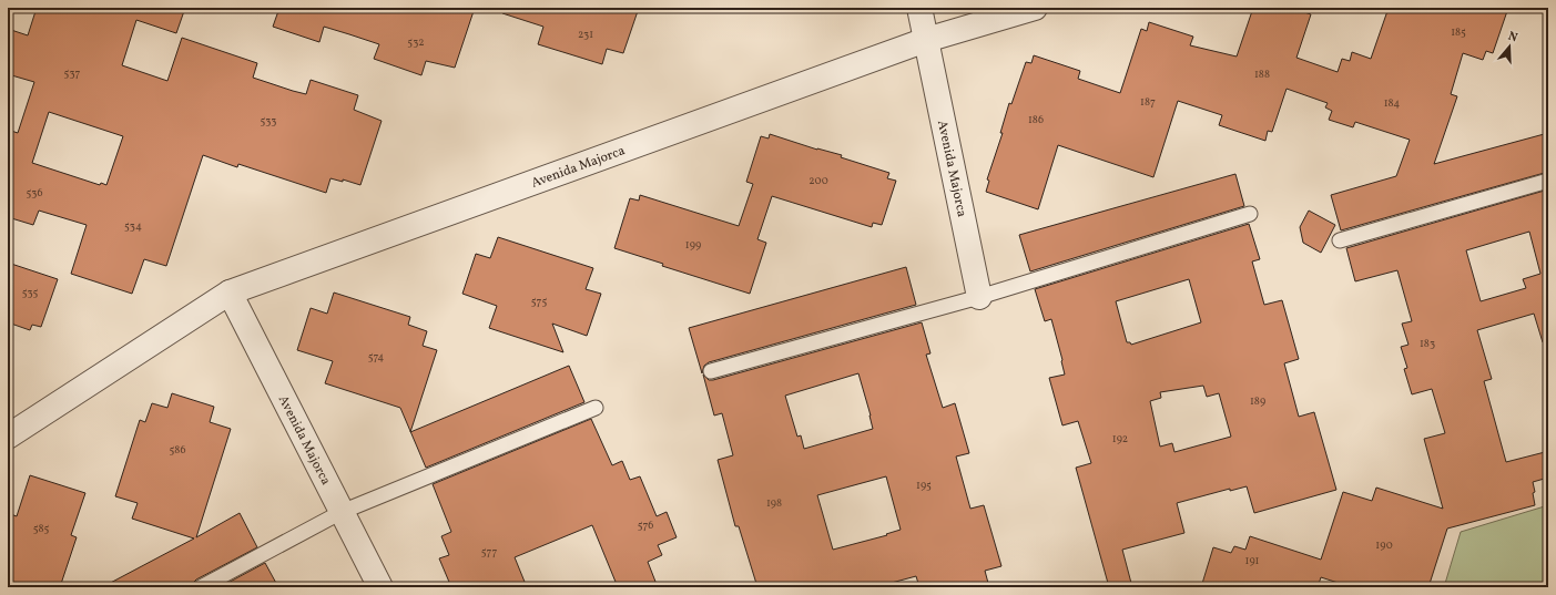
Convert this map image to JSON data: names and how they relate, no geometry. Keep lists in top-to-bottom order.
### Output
{
  "streets": {
    "street": ["Avenida Majorca"]
  },
  "house_numbers": [
    "185",
    "231",
    "532",
    "537",
    "188",
    "187",
    "184",
    "186",
    "533",
    "200",
    "536",
    "534",
    "199",
    "535",
    "575",
    "183",
    "574",
    "189",
    "192",
    "586",
    "195",
    "198",
    "576",
    "585",
    "190",
    "577",
    "191"
  ],
  "north": "top"
}
